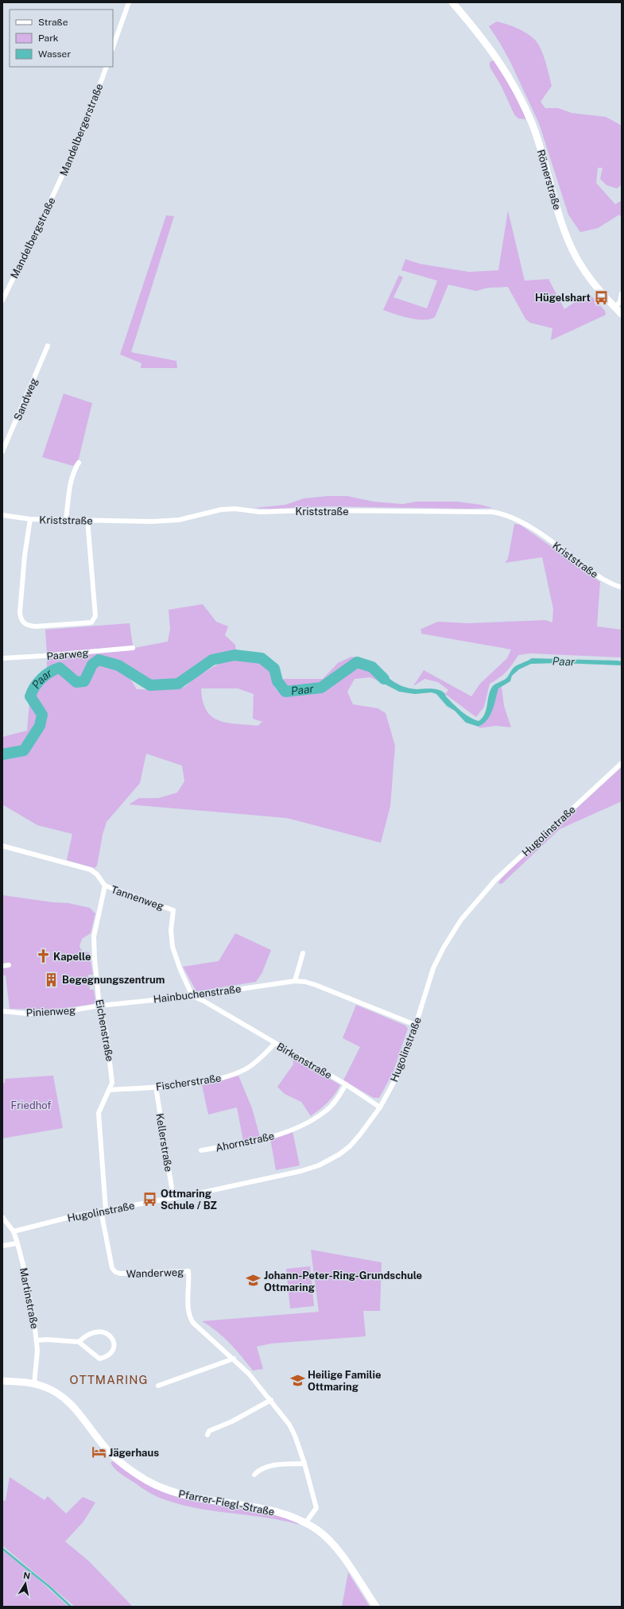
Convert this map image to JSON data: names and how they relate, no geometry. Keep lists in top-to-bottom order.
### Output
{
  "streets": {
    "main road": ["Römerstraße", "Pfarrer-Fiegl-Straße"],
    "street": [
      "Mandelbergerstraße",
      "Mandelbergstraße",
      "Sandweg",
      "Kriststraße",
      "Paarweg",
      "Hugolinstraße",
      "Tannenweg",
      "Hainbuchenstraße",
      "Pinienweg",
      "Eichenstraße",
      "Birkenstraße",
      "Fischerstraße",
      "Ahornstraße",
      "Kellerstraße",
      "Wanderweg",
      "Martinstraße"
    ]
  },
  "crossings": [
    ["Mandelbergerstraße", "Mandelbergstraße"],
    ["Hugolinstraße", "Hainbuchenstraße"],
    ["Hugolinstraße", "Eichenstraße"],
    ["Hugolinstraße", "Birkenstraße"],
    ["Hugolinstraße", "Kellerstraße"],
    ["Hugolinstraße", "Wanderweg"],
    ["Hugolinstraße", "Martinstraße"],
    ["Tannenweg", "Hainbuchenstraße"],
    ["Tannenweg", "Eichenstraße"],
    ["Tannenweg", "Birkenstraße"],
    ["Hainbuchenstraße", "Pinienweg"],
    ["Hainbuchenstraße", "Eichenstraße"],
    ["Hainbuchenstraße", "Birkenstraße"],
    ["Pinienweg", "Eichenstraße"],
    ["Eichenstraße", "Fischerstraße"],
    ["Eichenstraße", "Wanderweg"],
    ["Birkenstraße", "Fischerstraße"],
    ["Birkenstraße", "Ahornstraße"],
    ["Fischerstraße", "Kellerstraße"],
    ["Wanderweg", "Pfarrer-Fiegl-Straße"],
    ["Martinstraße", "Pfarrer-Fiegl-Straße"]
  ],
  "districts": ["OTTMARING"],
  "water": ["Paar"],
  "parks": ["Friedhof"],
  "places": {
    "bus stop": ["Hügelshart", "Ottmaring Schule / BZ"],
    "church": ["Kapelle"],
    "building": ["Begegnungszentrum"],
    "school or university": ["Johann-Peter-Ring-Grundschule Ottmaring", "Heilige Familie Ottmaring"],
    "hotel": ["Jägerhaus"]
  },
  "legend": ["Straße", "Park", "Wasser"],
  "north": "top"
}
